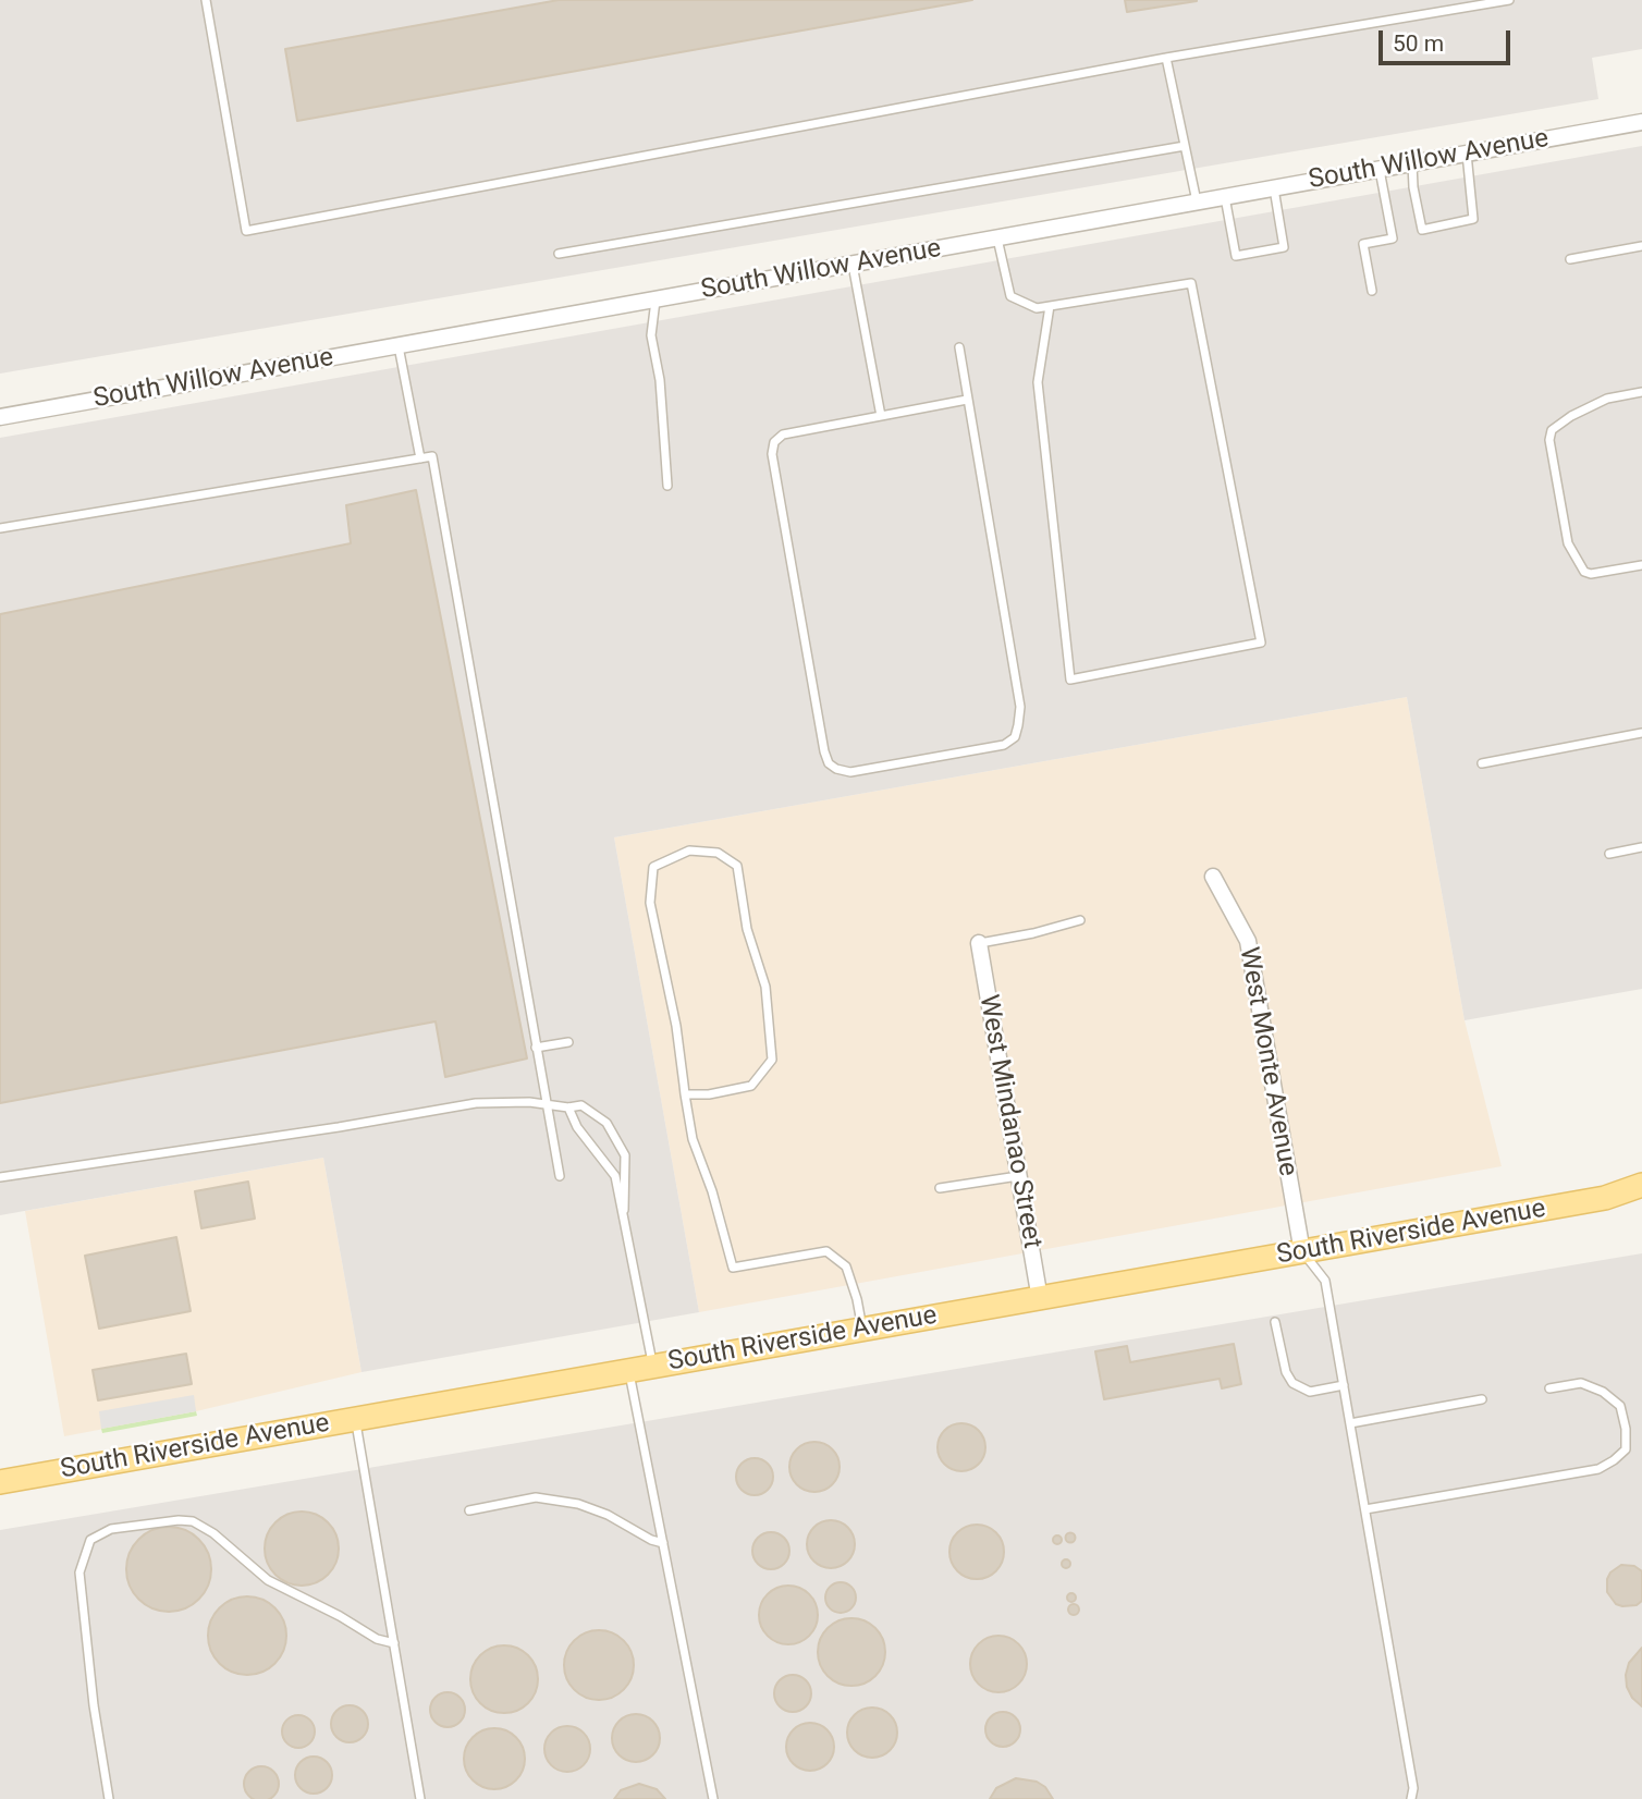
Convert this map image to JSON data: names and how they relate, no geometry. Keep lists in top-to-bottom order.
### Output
{
  "streets": {
    "main road": ["South Riverside Avenue"],
    "street": ["South Willow Avenue", "West Monte Avenue", "West Mindanao Street"]
  },
  "crossings": [
    ["West Monte Avenue", "South Riverside Avenue"],
    ["West Mindanao Street", "South Riverside Avenue"]
  ],
  "scale_bar": "50 m"
}
